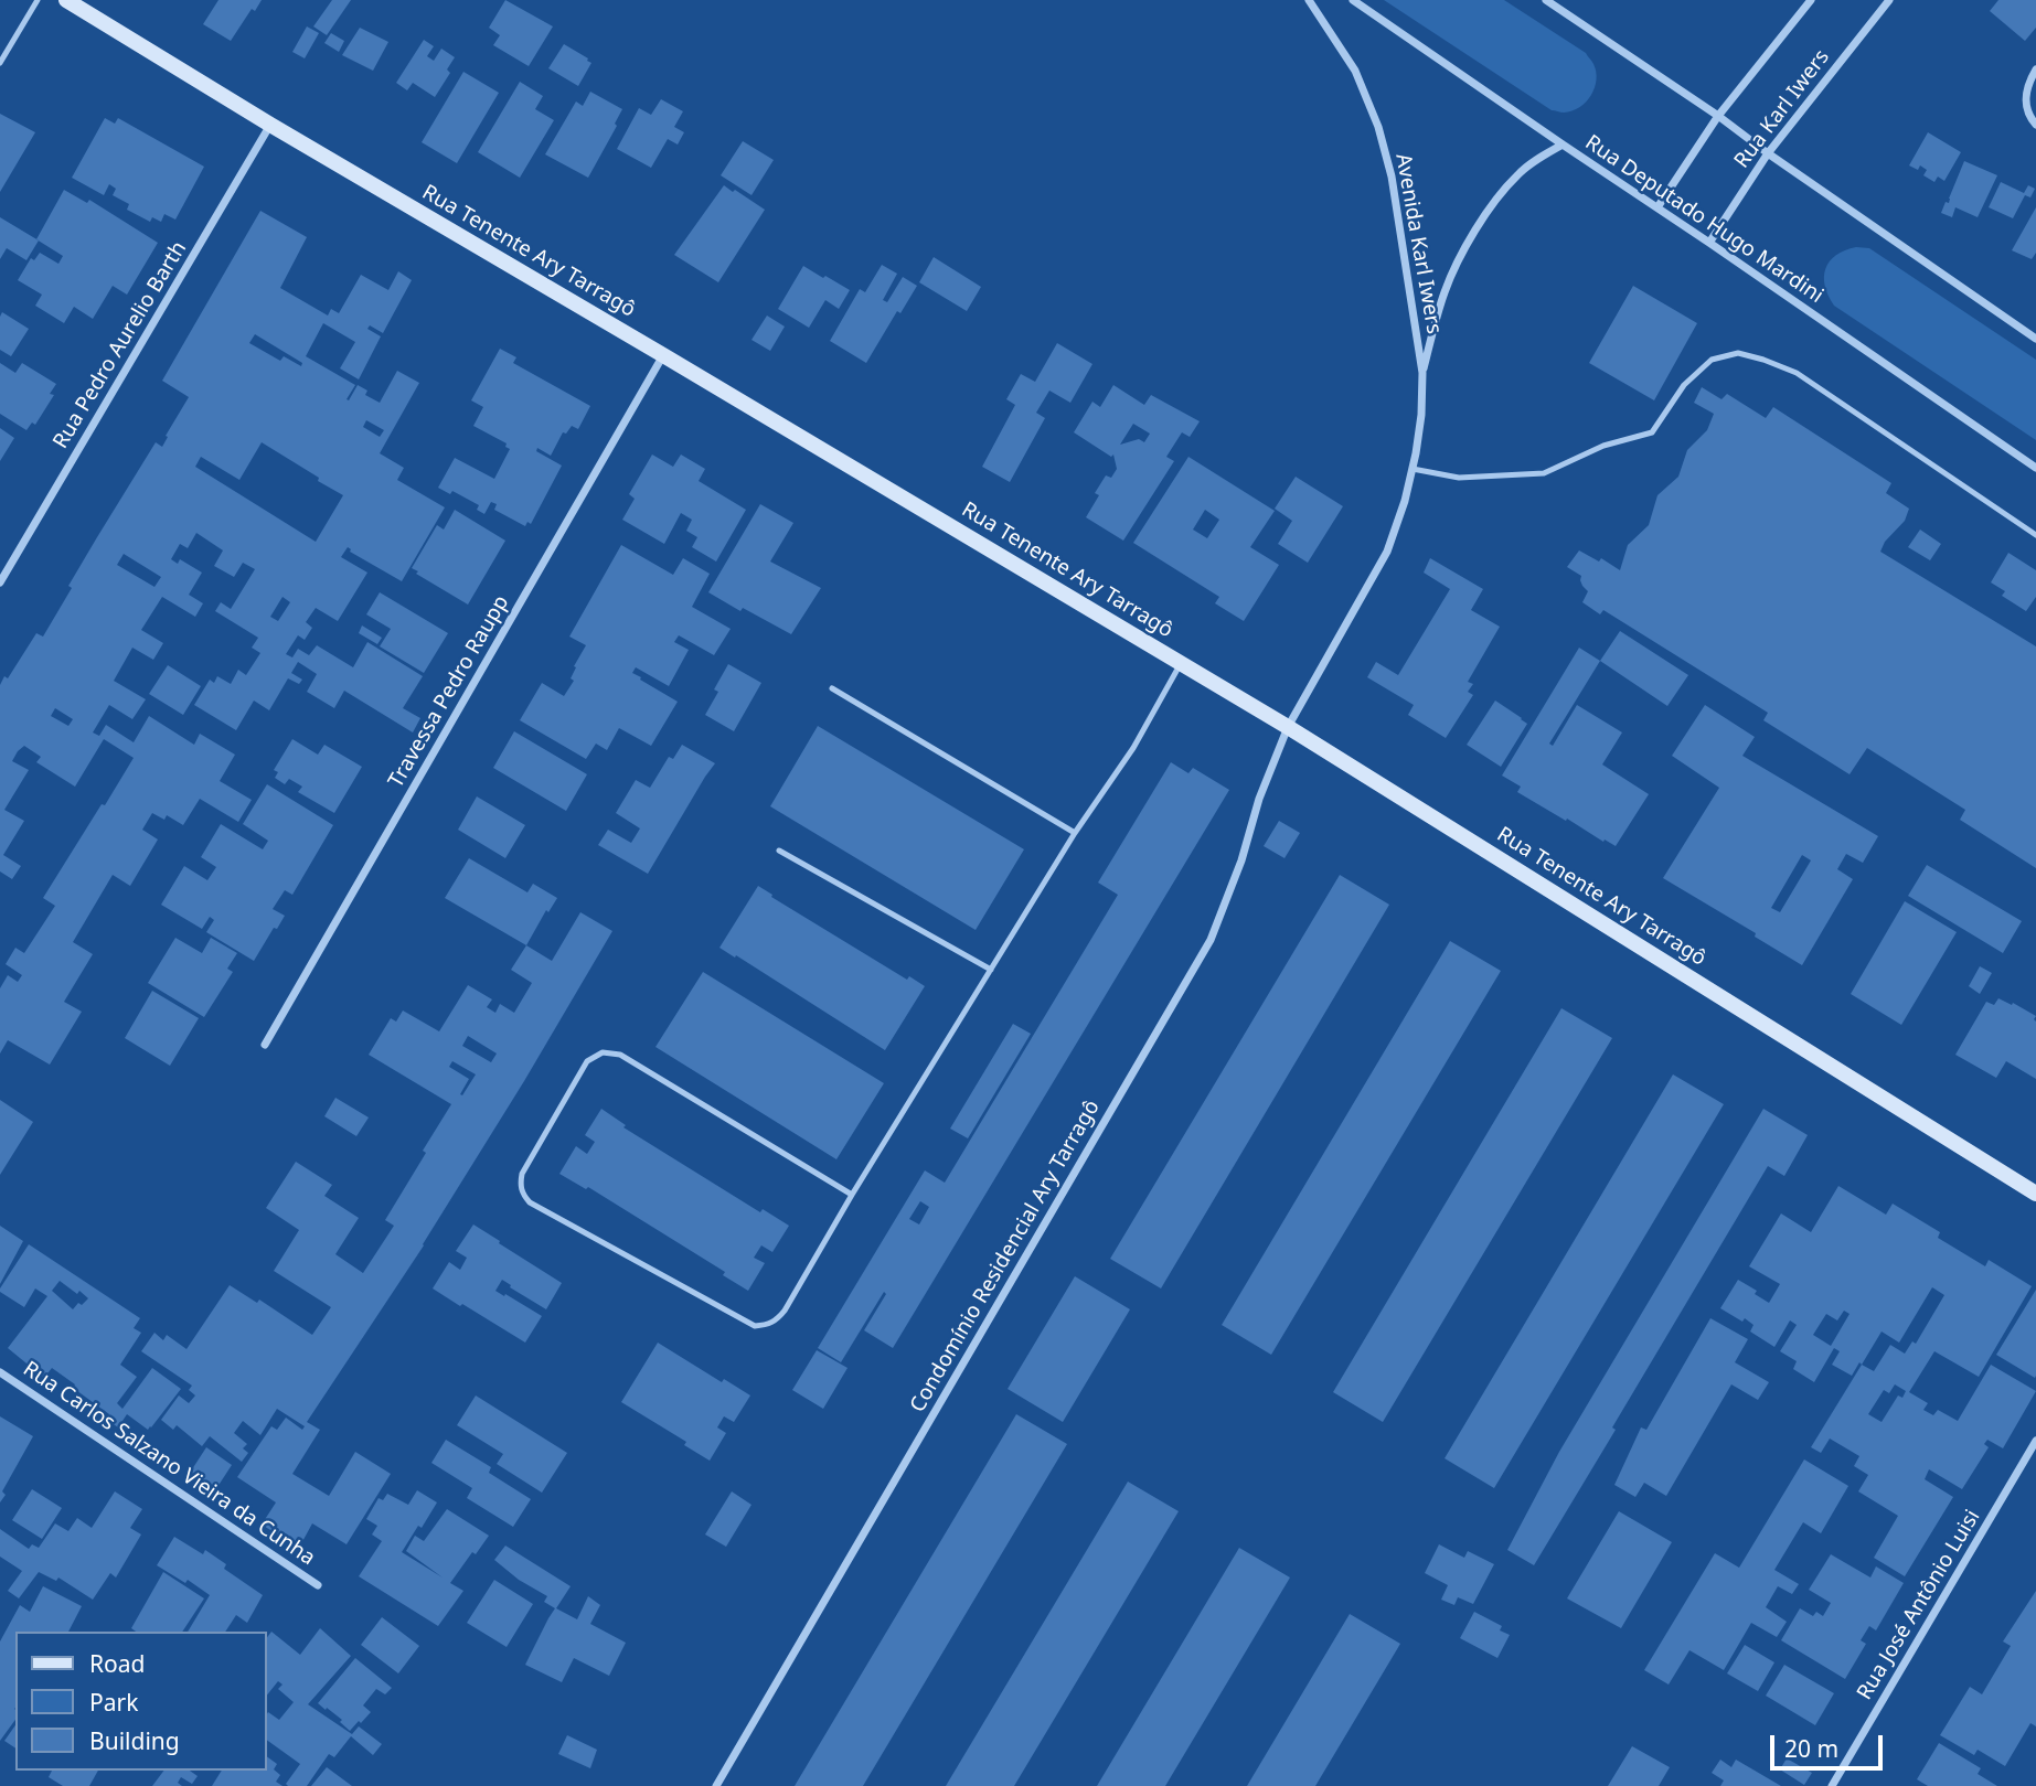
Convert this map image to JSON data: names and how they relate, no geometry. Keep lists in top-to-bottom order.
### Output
{
  "streets": {
    "main road": ["Rua Tenente Ary Tarragô"],
    "street": [
      "Rua Karl Iwers",
      "Rua Deputado Hugo Mardini",
      "Avenida Karl Iwers",
      "Rua Pedro Aurelio Barth",
      "Travessa Pedro Raupp",
      "Condomínio Residencial Ary Tarragô",
      "Rua Carlos Salzano Vieira da Cunha",
      "Rua José Antônio Luisi"
    ]
  },
  "crossings": [
    ["Rua Karl Iwers", "Rua Deputado Hugo Mardini"],
    ["Rua Deputado Hugo Mardini", "Avenida Karl Iwers"],
    ["Avenida Karl Iwers", "Rua Tenente Ary Tarragô"],
    ["Avenida Karl Iwers", "Condomínio Residencial Ary Tarragô"],
    ["Rua Tenente Ary Tarragô", "Rua Pedro Aurelio Barth"],
    ["Rua Tenente Ary Tarragô", "Travessa Pedro Raupp"],
    ["Rua Tenente Ary Tarragô", "Condomínio Residencial Ary Tarragô"]
  ],
  "legend": ["Road", "Park", "Building"],
  "scale_bar": "20 m"
}
